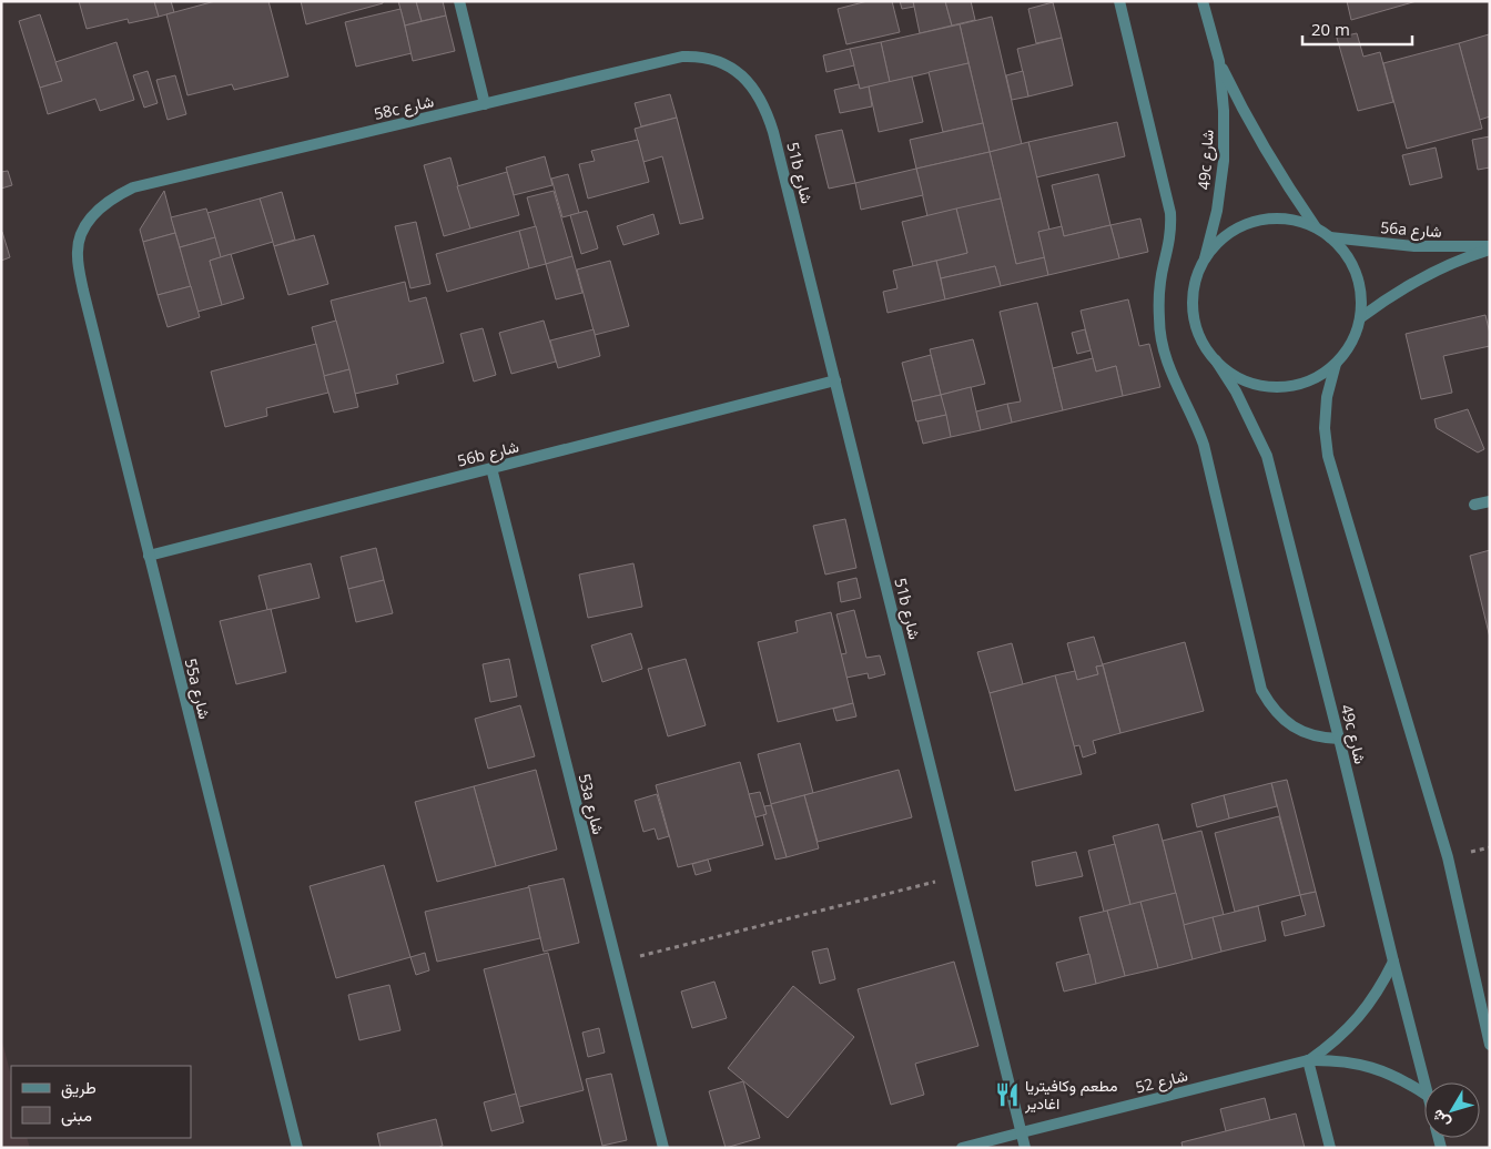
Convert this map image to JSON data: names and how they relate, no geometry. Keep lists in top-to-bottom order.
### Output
{
  "streets": {
    "street": [
      "58c شارع",
      "49c شارع",
      "51b شارع",
      "56a شارع",
      "56b شارع",
      "55a شارع",
      "53a شارع",
      "شارع 52"
    ]
  },
  "crossings": [
    ["58c شارع", "51b شارع"],
    ["58c شارع", "55a شارع"],
    ["49c شارع", "56a شارع"],
    ["49c شارع", "شارع 52"],
    ["51b شارع", "56b شارع"],
    ["51b شارع", "شارع 52"],
    ["56b شارع", "55a شارع"],
    ["56b شارع", "53a شارع"]
  ],
  "places": {
    "restaurant": ["مطعم وكافيتريا اغادير"]
  },
  "legend": ["طريق", "مبنى"],
  "scale_bar": "20 m",
  "north": "bottom left"
}
